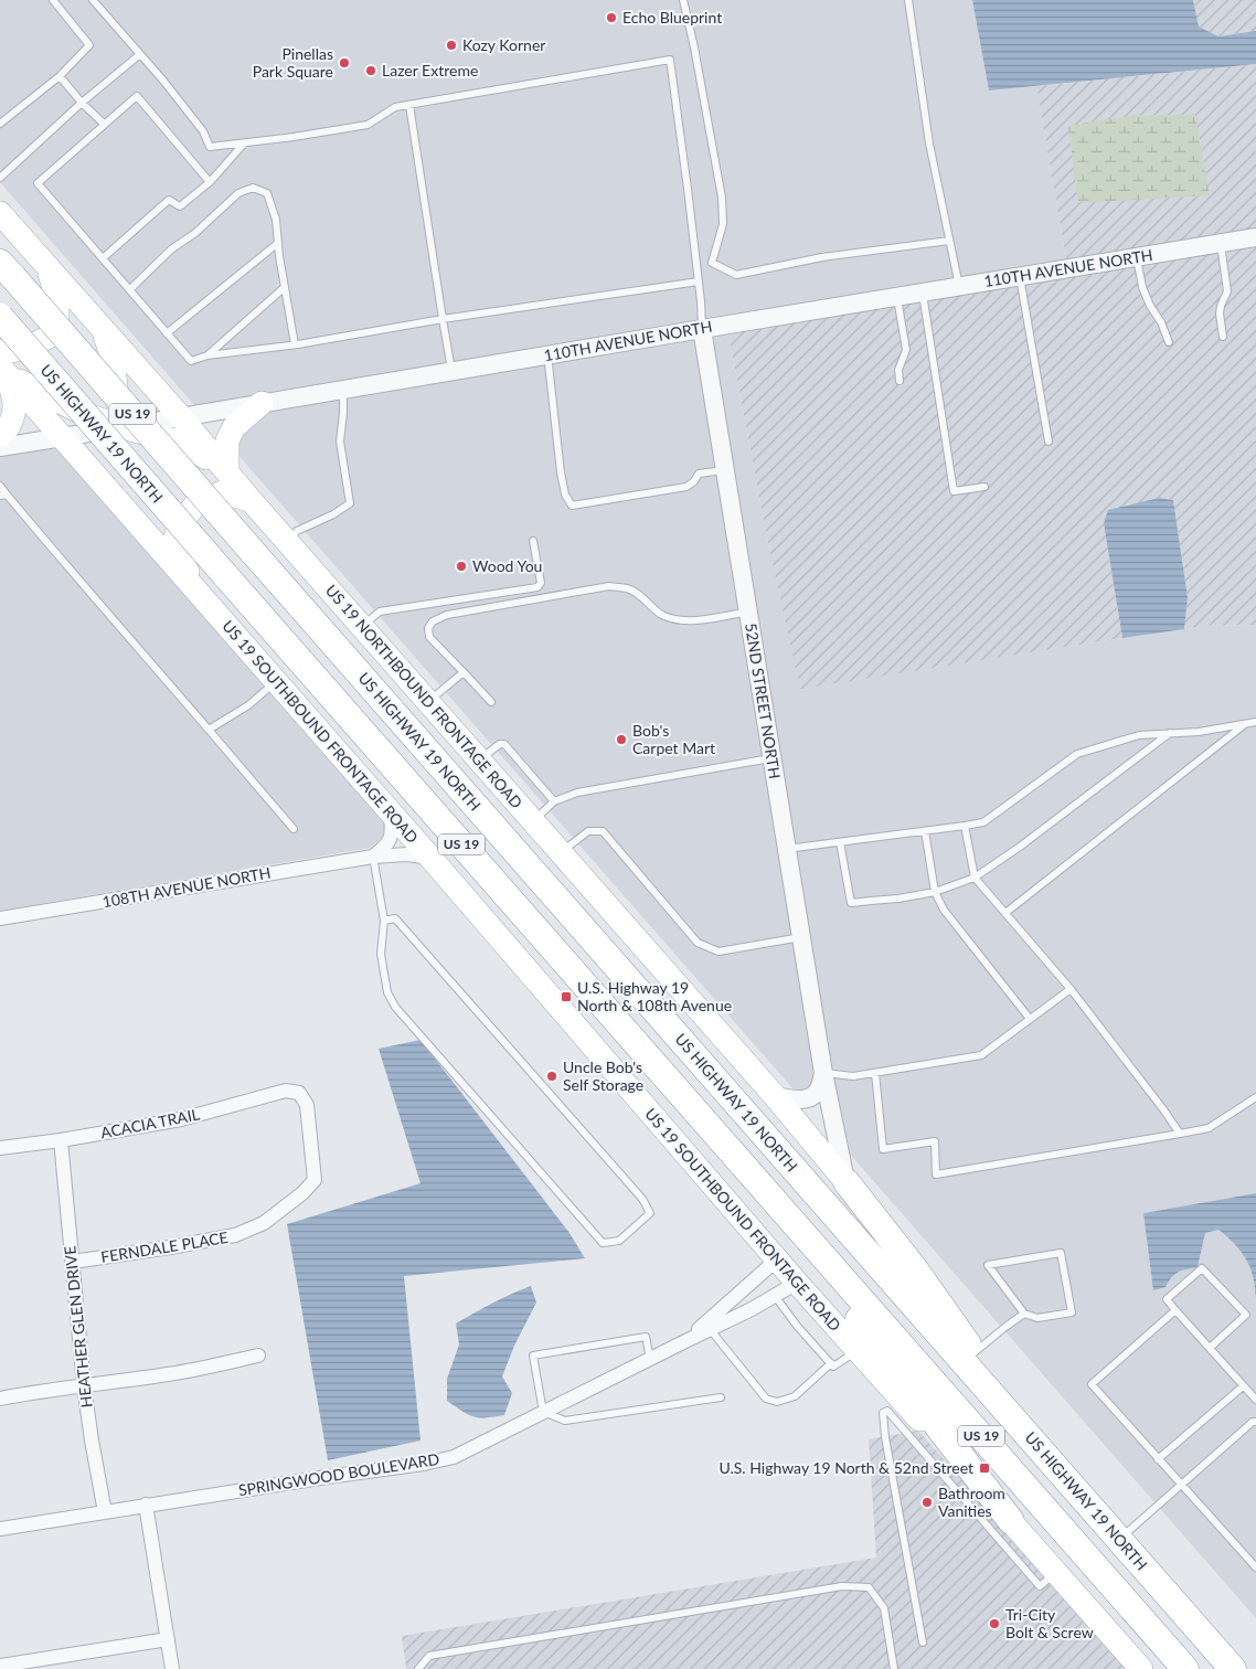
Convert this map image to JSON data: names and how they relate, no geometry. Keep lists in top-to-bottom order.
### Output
{
  "streets": {
    "highway": ["US 19", "US HIGHWAY 19 NORTH"],
    "main road": ["US 19 NORTHBOUND FRONTAGE ROAD", "US 19 SOUTHBOUND FRONTAGE ROAD"],
    "street": [
      "110TH AVENUE NORTH",
      "52ND STREET NORTH",
      "108TH AVENUE NORTH",
      "ACACIA TRAIL",
      "FERNDALE PLACE",
      "HEATHER GLEN DRIVE",
      "SPRINGWOOD BOULEVARD"
    ]
  },
  "crossings": [
    ["110TH AVENUE NORTH", "US 19 NORTHBOUND FRONTAGE ROAD"],
    ["110TH AVENUE NORTH", "52ND STREET NORTH"],
    ["110TH AVENUE NORTH", "US 19 SOUTHBOUND FRONTAGE ROAD"],
    ["US 19 NORTHBOUND FRONTAGE ROAD", "52ND STREET NORTH"],
    ["US 19 SOUTHBOUND FRONTAGE ROAD", "108TH AVENUE NORTH"],
    ["US 19 SOUTHBOUND FRONTAGE ROAD", "SPRINGWOOD BOULEVARD"],
    ["ACACIA TRAIL", "FERNDALE PLACE"],
    ["ACACIA TRAIL", "HEATHER GLEN DRIVE"],
    ["FERNDALE PLACE", "HEATHER GLEN DRIVE"],
    ["HEATHER GLEN DRIVE", "SPRINGWOOD BOULEVARD"]
  ],
  "places": {
    "other": [
      "Echo Blueprint",
      "Kozy Korner",
      "Pinellas Park Square",
      "Lazer Extreme",
      "Wood You",
      "Bob's Carpet Mart",
      "Uncle Bob's Self Storage",
      "Bathroom Vanities",
      "Tri-City Bolt & Screw"
    ],
    "transit": ["U.S. Highway 19 North & 108th Avenue", "U.S. Highway 19 North & 52nd Street"]
  }
}
